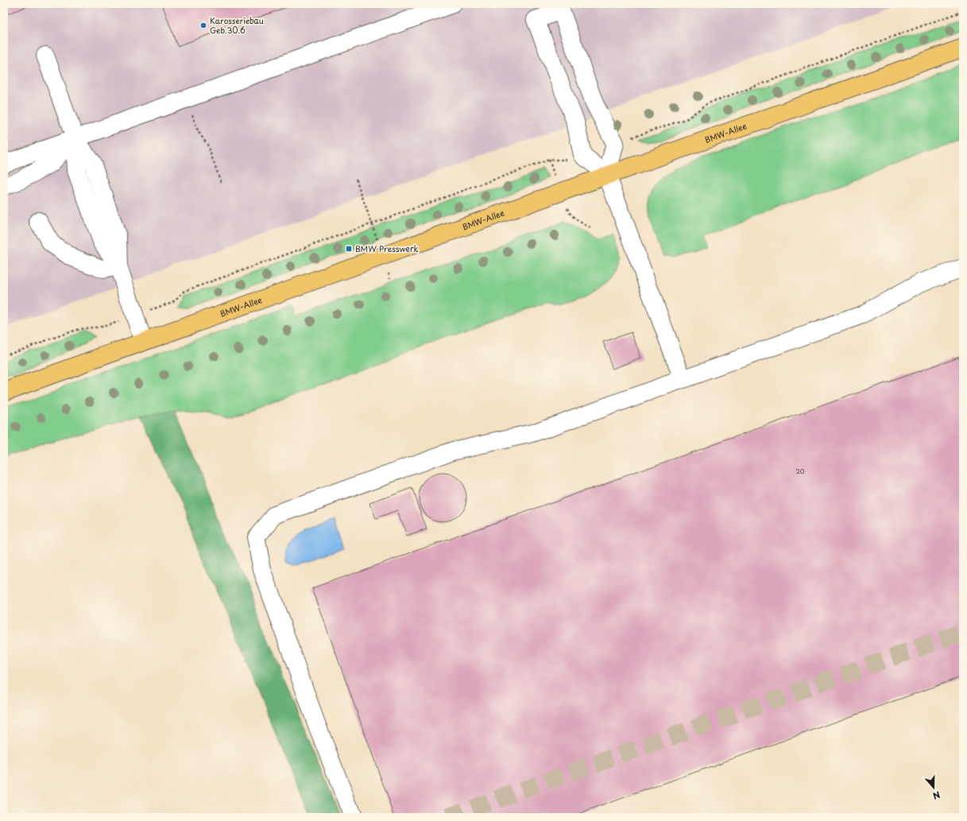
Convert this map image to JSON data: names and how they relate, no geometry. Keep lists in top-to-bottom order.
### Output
{
  "streets": {
    "main road": ["BMW-Allee"]
  },
  "places": {
    "other": ["Karosseriebau Geb.30.6"],
    "transit": ["BMW Presswerk"]
  },
  "house_numbers": ["20"],
  "north": "bottom"
}
